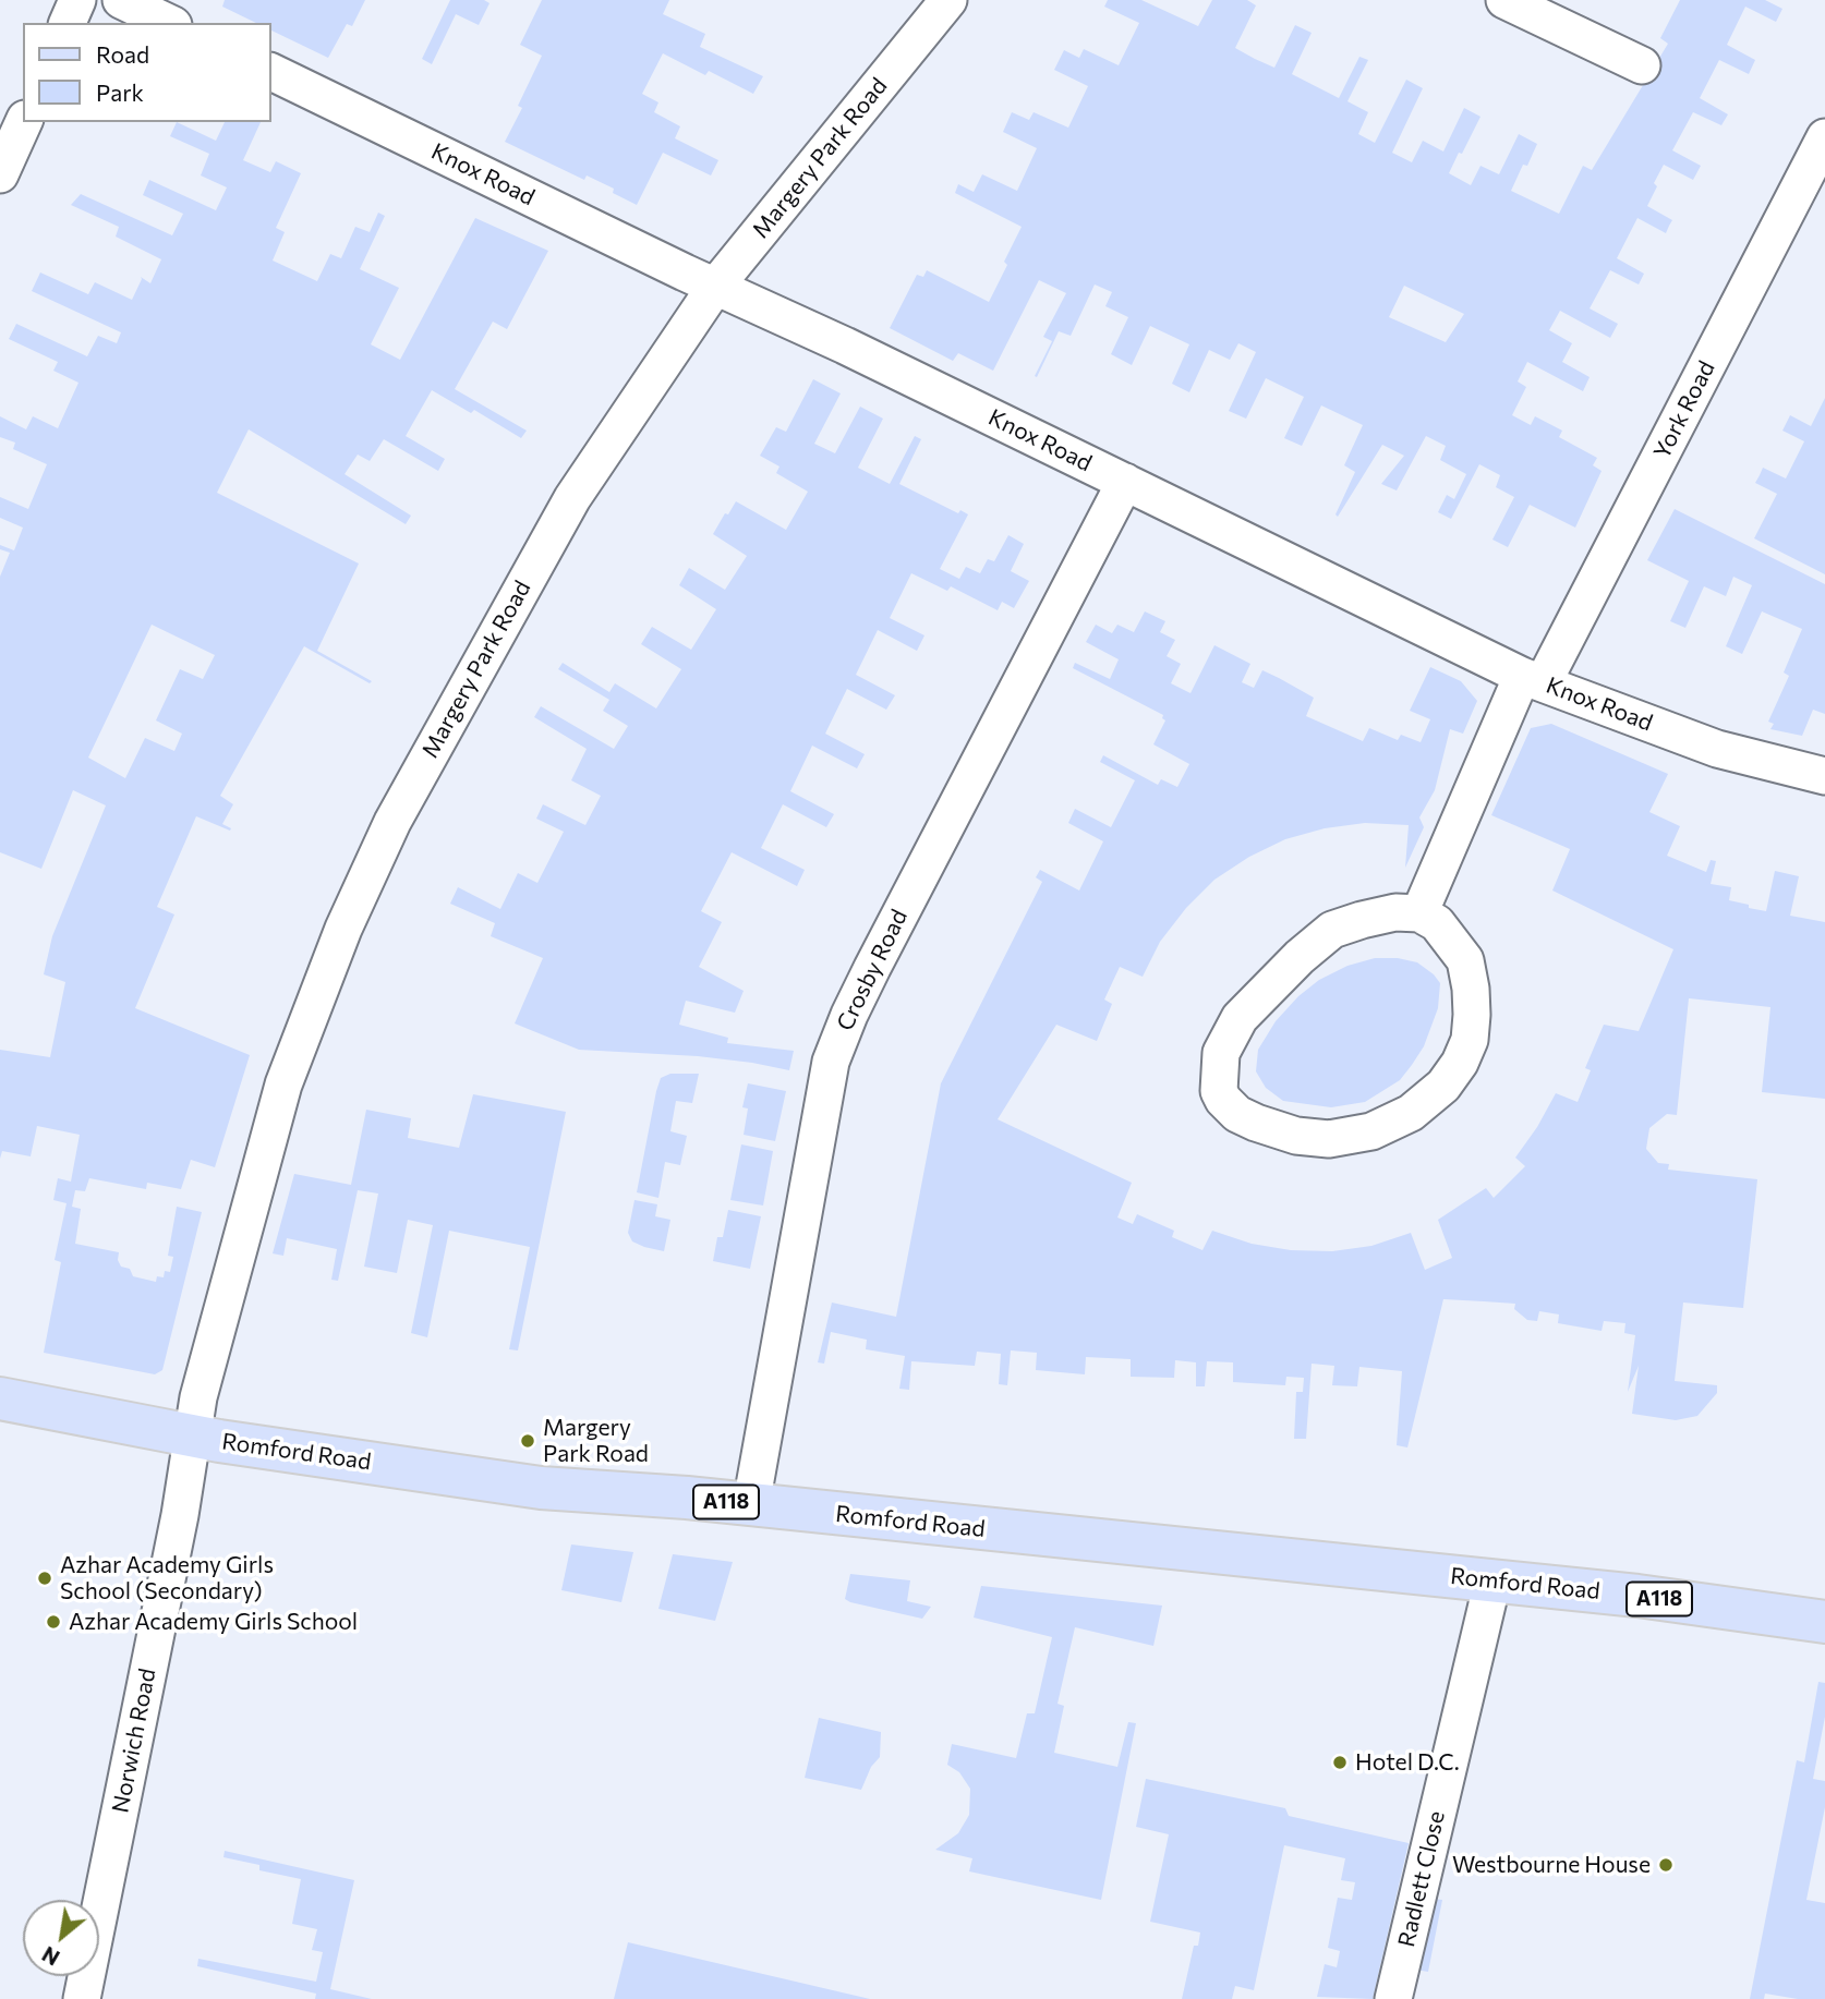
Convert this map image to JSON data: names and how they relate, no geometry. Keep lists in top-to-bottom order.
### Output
{
  "streets": {
    "main road": ["Romford Road", "A118"],
    "street": [
      "Margery Park Road",
      "Knox Road",
      "York Road",
      "Crosby Road",
      "Norwich Road",
      "Radlett Close"
    ]
  },
  "crossings": [
    ["Margery Park Road", "Knox Road"],
    ["Margery Park Road", "Romford Road"],
    ["Margery Park Road", "Norwich Road"],
    ["Knox Road", "York Road"],
    ["Knox Road", "Crosby Road"],
    ["Crosby Road", "Romford Road"],
    ["Romford Road", "Norwich Road"],
    ["Romford Road", "Radlett Close"]
  ],
  "places": [
    "Margery Park Road",
    "Azhar Academy Girls School (Secondary)",
    "Azhar Academy Girls School",
    "Hotel D.C.",
    "Westbourne House"
  ],
  "legend": ["Road", "Park"],
  "north": "bottom left"
}
